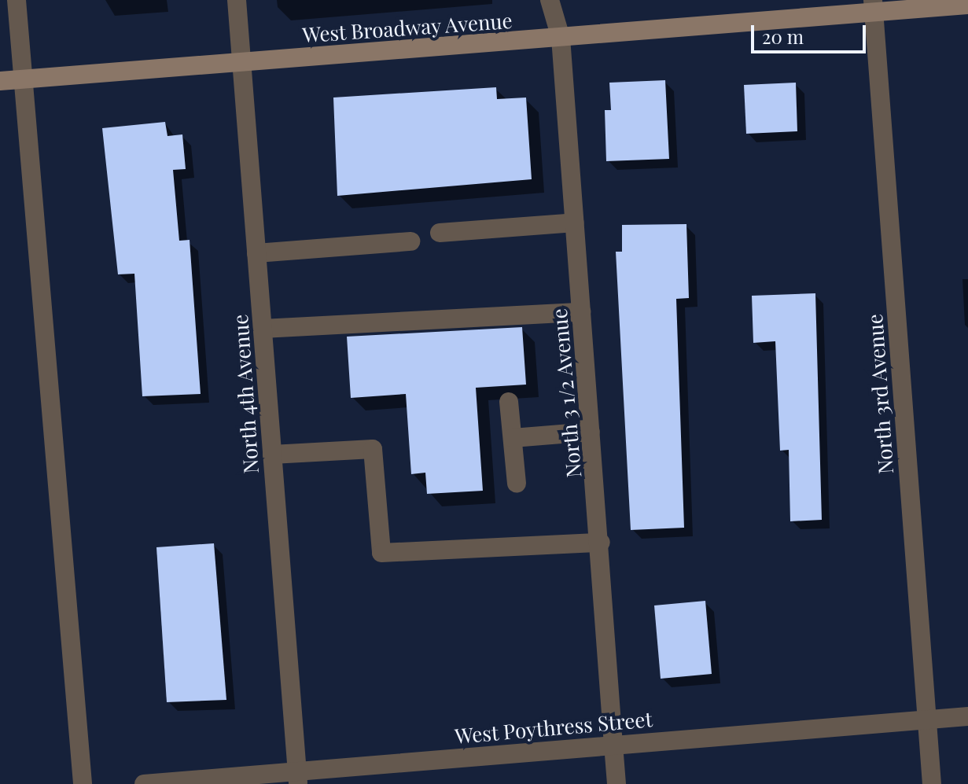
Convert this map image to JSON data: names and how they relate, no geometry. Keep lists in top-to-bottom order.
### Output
{
  "streets": {
    "main road": ["West Broadway Avenue"],
    "street": [
      "North 3 1/2 Avenue",
      "North 4th Avenue",
      "North 3rd Avenue",
      "West Poythress Street"
    ]
  },
  "crossings": [
    ["West Broadway Avenue", "North 3 1/2 Avenue"],
    ["West Broadway Avenue", "North 4th Avenue"],
    ["West Broadway Avenue", "North 3rd Avenue"],
    ["North 3 1/2 Avenue", "West Poythress Street"],
    ["North 4th Avenue", "West Poythress Street"],
    ["North 3rd Avenue", "West Poythress Street"]
  ],
  "scale_bar": "20 m"
}
